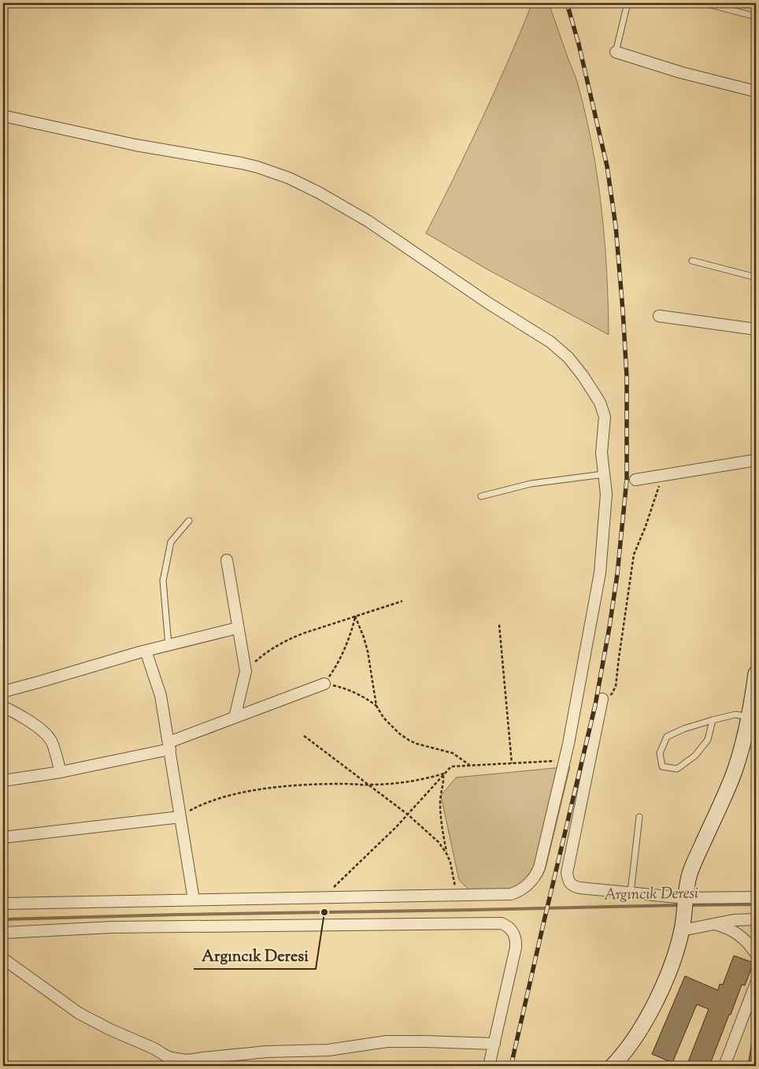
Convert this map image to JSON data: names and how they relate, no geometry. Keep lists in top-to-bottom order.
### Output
{
  "water": ["Argıncık Deresi"],
  "places": ["Argıncık Deresi"]
}
